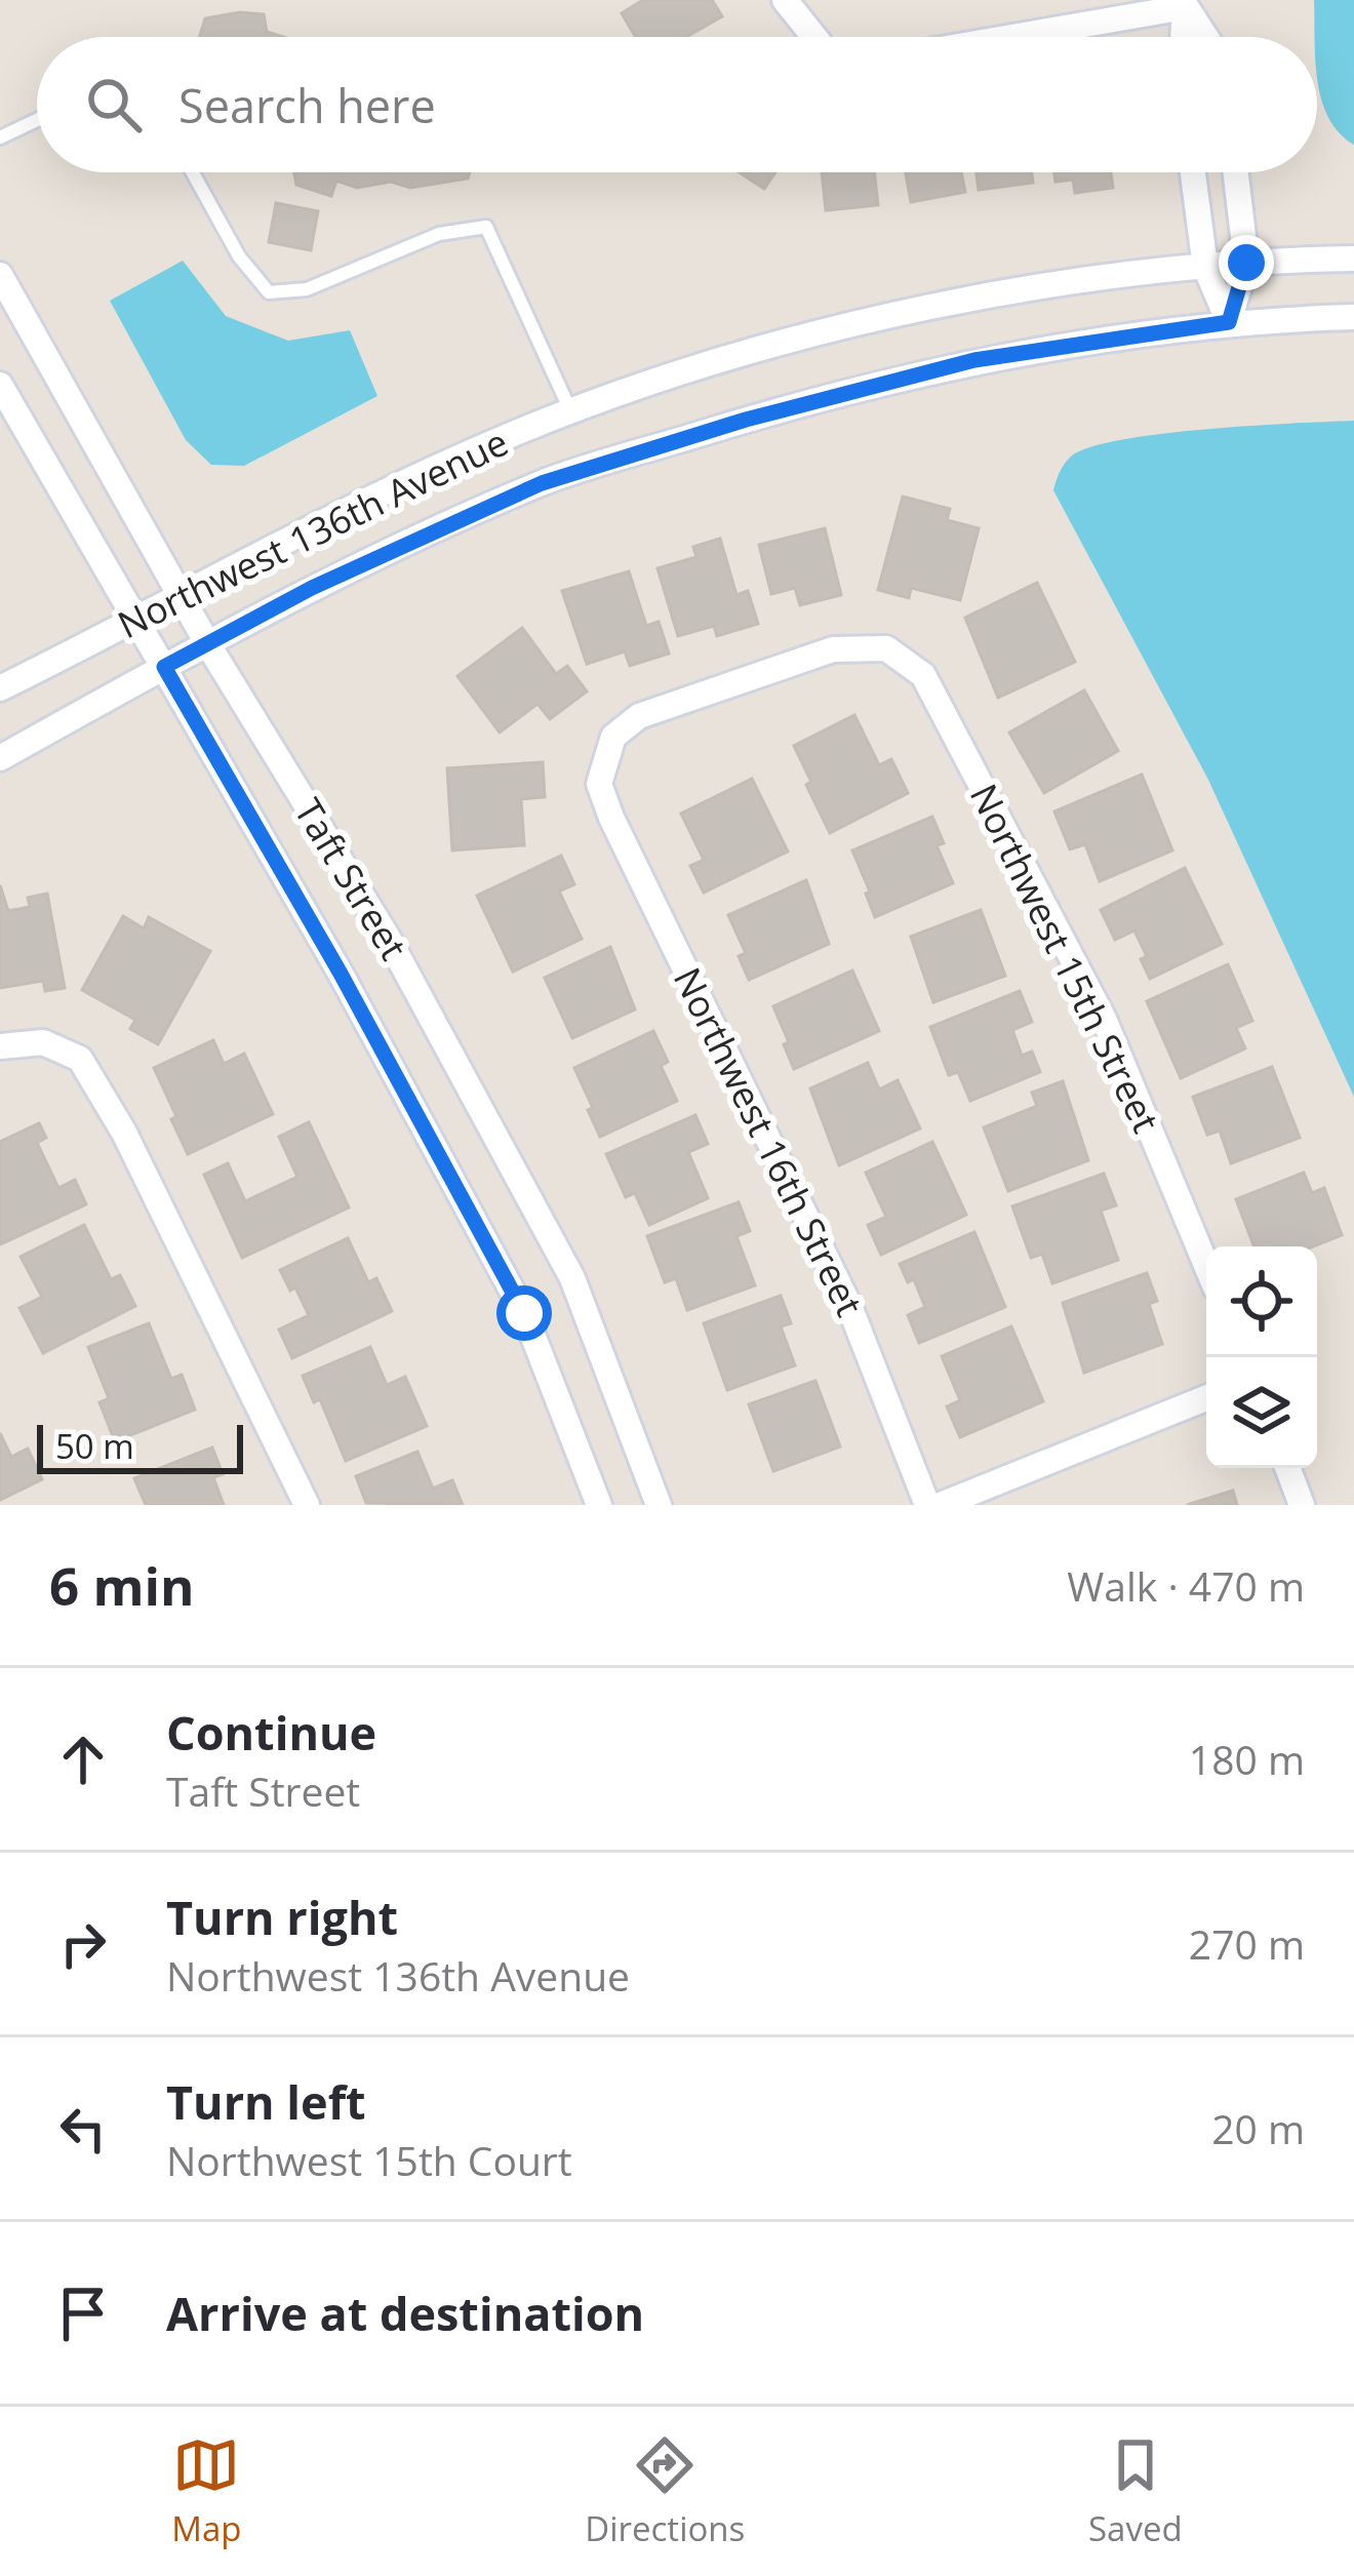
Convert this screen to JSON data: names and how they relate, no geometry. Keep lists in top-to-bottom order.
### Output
{
  "streets": {
    "street": [
      "Northwest 136th Avenue",
      "Taft Street",
      "Northwest 15th Street",
      "Northwest 16th Street"
    ]
  },
  "crossings": [
    ["Northwest 136th Avenue", "Taft Street"],
    ["Northwest 15th Street", "Northwest 16th Street"]
  ],
  "scale_bar": "50 m",
  "page": {
    "search": "Search here",
    "scale": "50 m",
    "heading": ["6 min", "Walk · 470 m"],
    "list": [
      ["Continue", "Taft Street", "180 m"],
      ["Turn right", "Northwest 136th Avenue", "270 m"],
      ["Turn left", "Northwest 15th Court", "20 m"],
      "Arrive at destination"
    ],
    "nav": ["Map", "Directions", "Saved"]
  }
}
